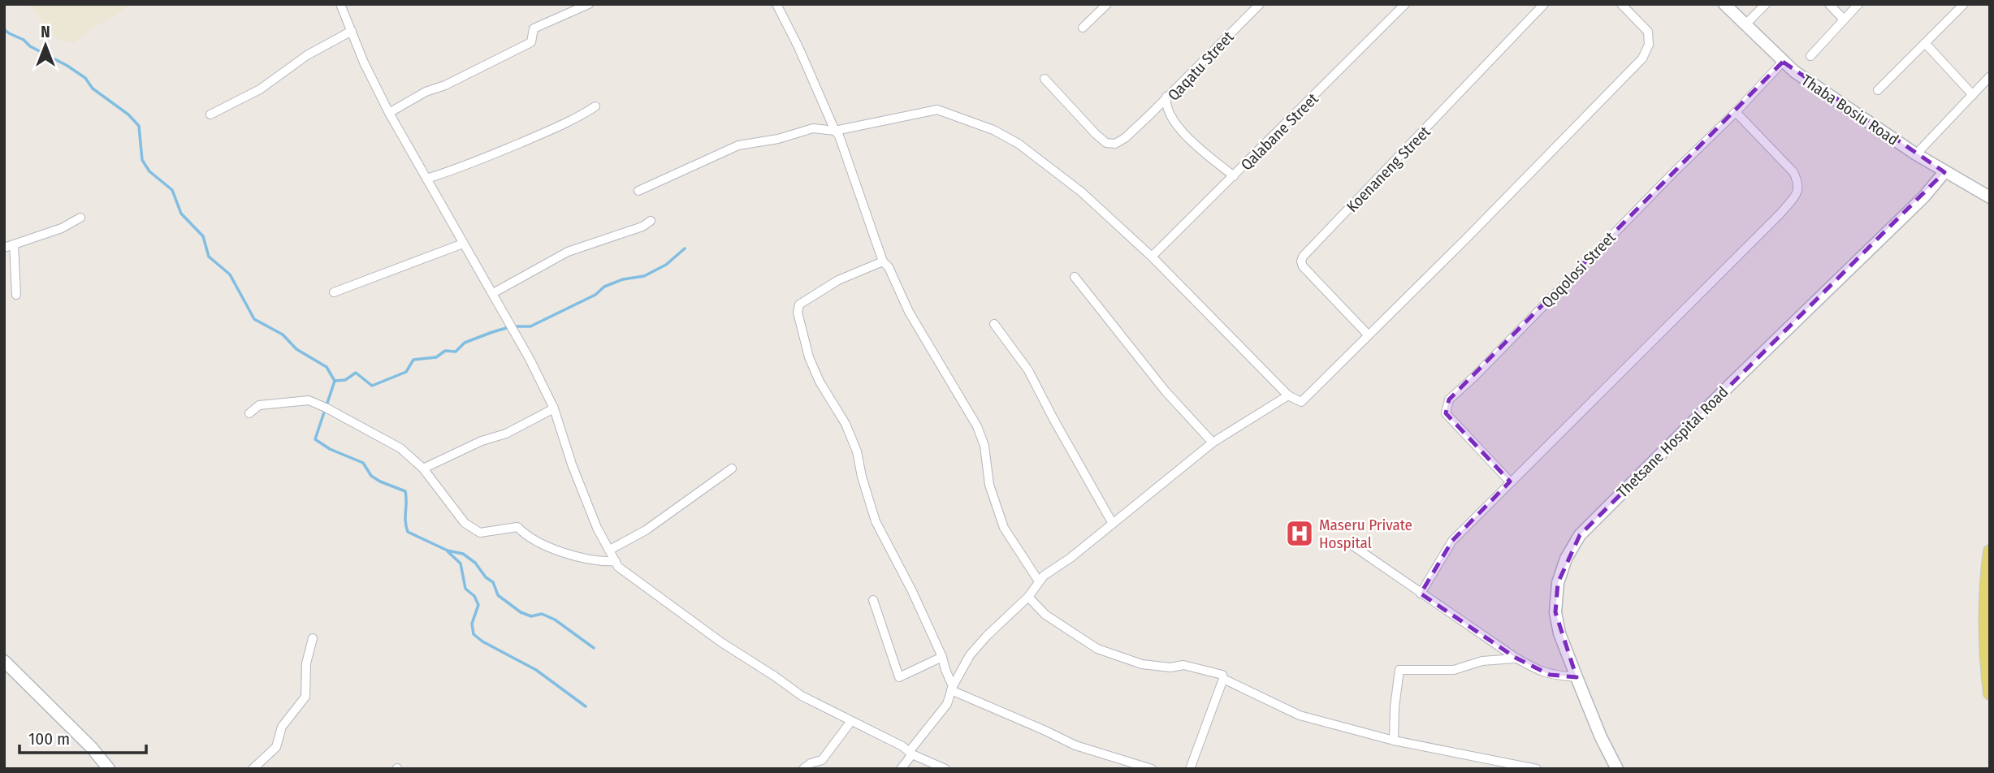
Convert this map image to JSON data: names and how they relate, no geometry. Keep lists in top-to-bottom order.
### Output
{
  "streets": {
    "main road": ["Thaba Bosiu Road", "Thetsane Hospital Road"],
    "street": [
      "Qaqatu Street",
      "Qalabane Street",
      "Koenaneng Street",
      "Qoqolosi Street"
    ]
  },
  "crossings": [
    ["Qaqatu Street", "Qalabane Street"],
    ["Thaba Bosiu Road", "Qoqolosi Street"],
    ["Thaba Bosiu Road", "Thetsane Hospital Road"]
  ],
  "places": {
    "hospital": ["Maseru Private Hospital"]
  },
  "scale_bar": "100 m",
  "north": "top"
}
